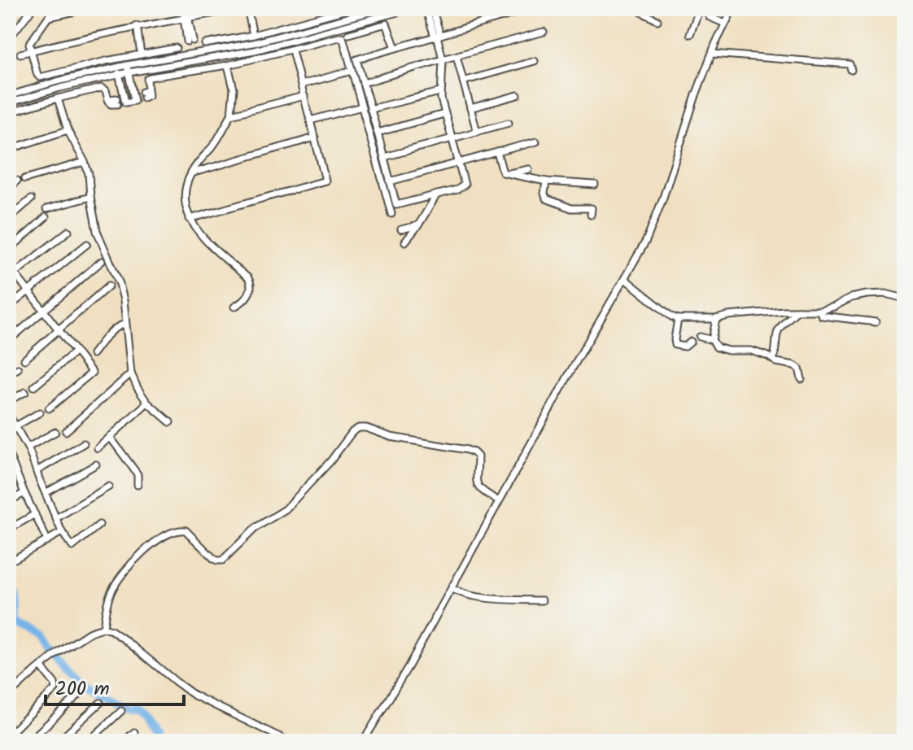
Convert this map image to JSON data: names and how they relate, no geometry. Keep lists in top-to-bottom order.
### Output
{
  "scale_bar": "200 m"
}
